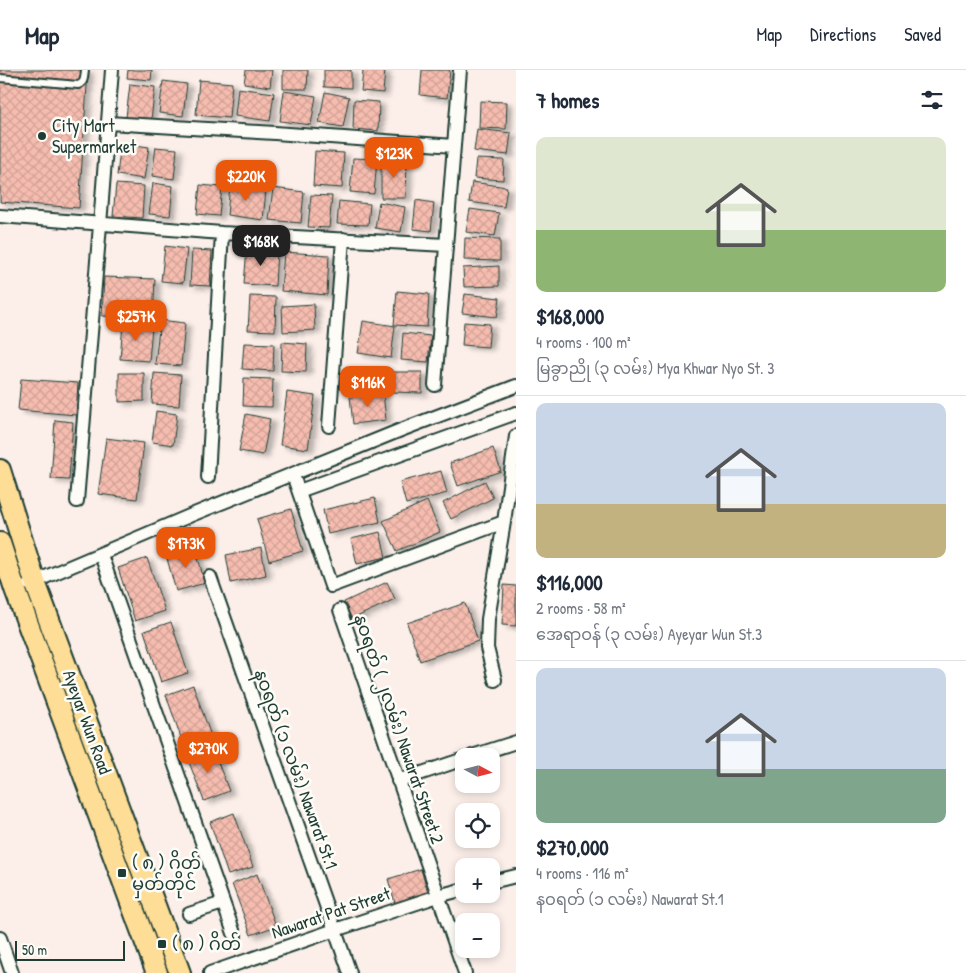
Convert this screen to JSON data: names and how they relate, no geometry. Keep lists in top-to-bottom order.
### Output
{
  "streets": {
    "main road": ["Ayeyar Wun Road"],
    "street": ["နဝရတ် ( ၂လမ်း) Nawarat Street.2", "နဝရတ် (၁ လမ်း) Nawarat St.1", "Nawarat Pat Street"]
  },
  "crossings": [
    ["နဝရတ် ( ၂လမ်း) Nawarat Street.2", "Nawarat Pat Street"],
    ["နဝရတ် (၁ လမ်း) Nawarat St.1", "Nawarat Pat Street"]
  ],
  "places": {
    "other": ["City Mart Supermarket"],
    "transit": ["( ၈ ) ဂိတ် မှတ်တိုင်", "( ၈ ) ဂိတ်"]
  },
  "scale_bar": "50 m",
  "north": "right",
  "page": {
    "header": "Map",
    "nav": ["Map", "Directions", "Saved"],
    "heading": "7 homes",
    "list": [
      {
        "name": "$168,000",
        "note": "4 rooms · 100 m² · မြခွာညို (၃ လမ်း) Mya Khwar Nyo St. 3"
      },
      {
        "name": "$116,000",
        "note": "2 rooms · 58 m² · အေရာဝန် (၃ လမ်း) Ayeyar Wun St.3"
      },
      {
        "name": "$270,000",
        "note": "4 rooms · 116 m² · နဝရတ် (၁ လမ်း) Nawarat St.1"
      }
    ],
    "price": [
      "$123K",
      "$220K",
      "$168K",
      "$257K",
      "$116K",
      "$173K",
      "$270K"
    ],
    "map_buttons": ["+", "−"],
    "scale": "50 m"
  }
}
